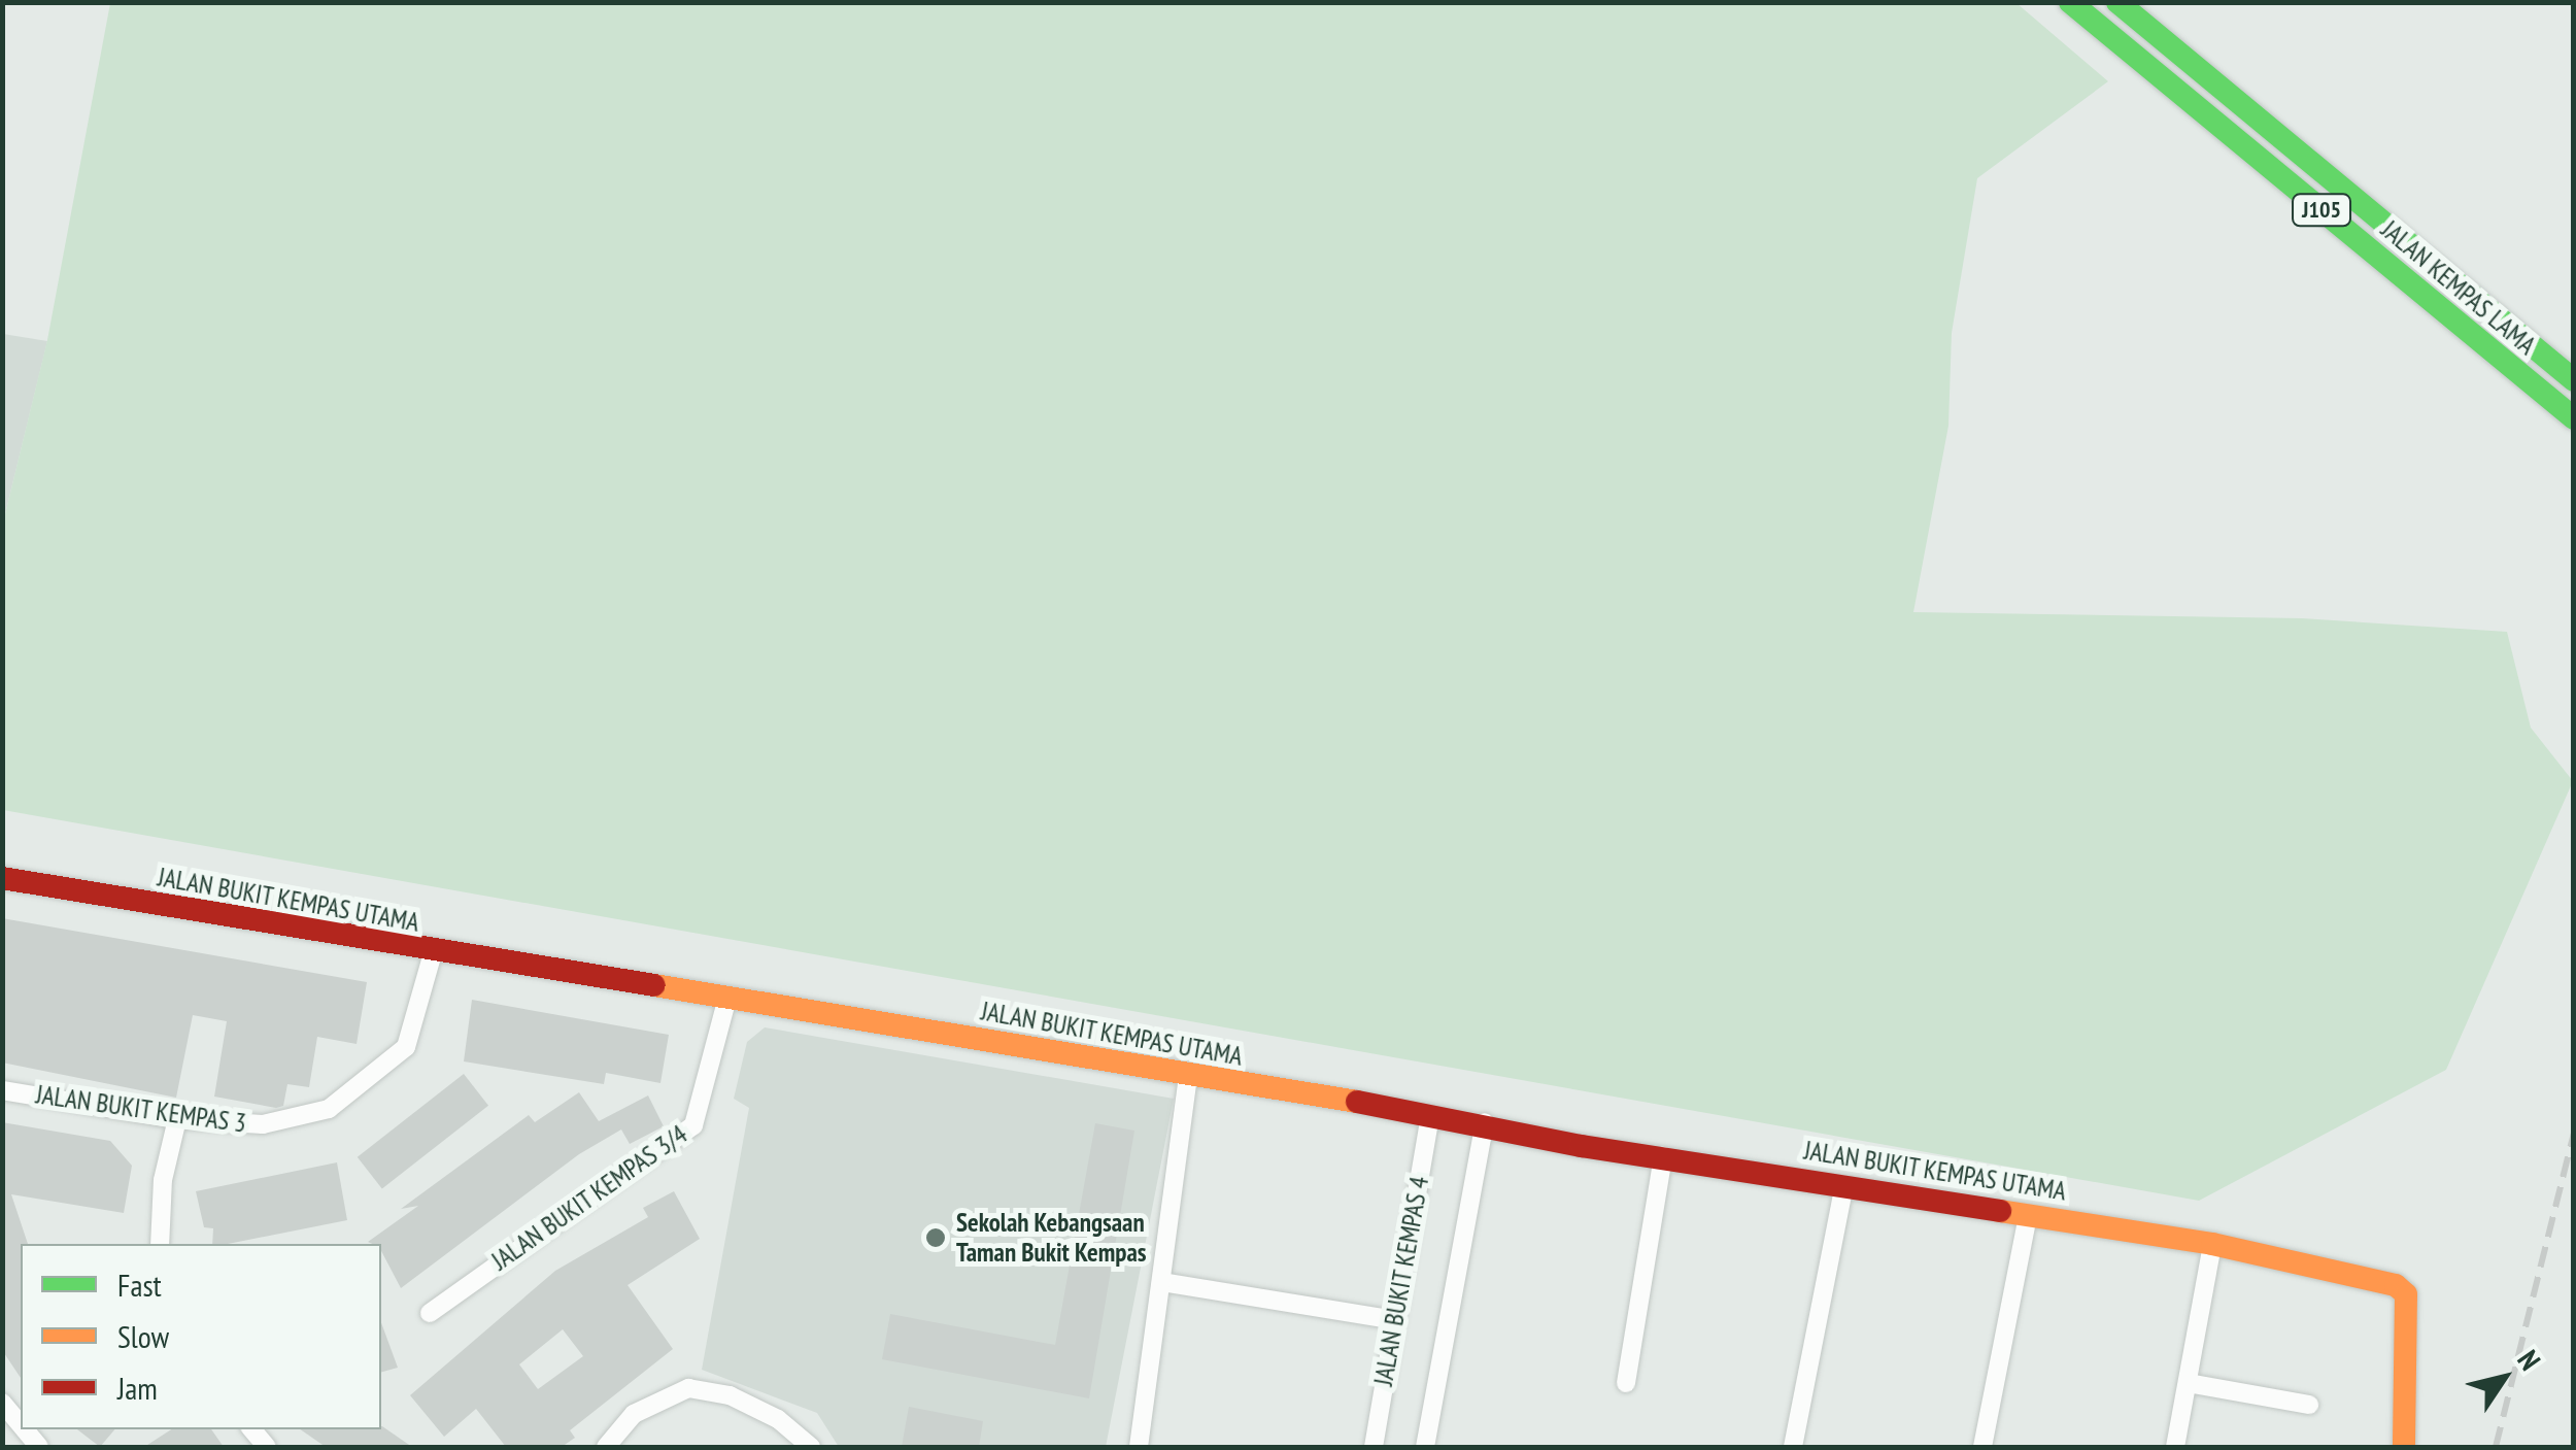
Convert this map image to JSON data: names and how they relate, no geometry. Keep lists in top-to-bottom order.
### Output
{
  "streets": {
    "street": [
      "J105",
      "JALAN KEMPAS LAMA",
      "JALAN BUKIT KEMPAS UTAMA",
      "JALAN BUKIT KEMPAS 3",
      "JALAN BUKIT KEMPAS 3/4",
      "JALAN BUKIT KEMPAS 4"
    ]
  },
  "crossings": [
    ["JALAN BUKIT KEMPAS UTAMA", "JALAN BUKIT KEMPAS 3"],
    ["JALAN BUKIT KEMPAS UTAMA", "JALAN BUKIT KEMPAS 3/4"],
    ["JALAN BUKIT KEMPAS UTAMA", "JALAN BUKIT KEMPAS 4"]
  ],
  "places": ["Sekolah Kebangsaan Taman Bukit Kempas"],
  "legend": ["Fast", "Slow", "Jam"],
  "north": "top right"
}
